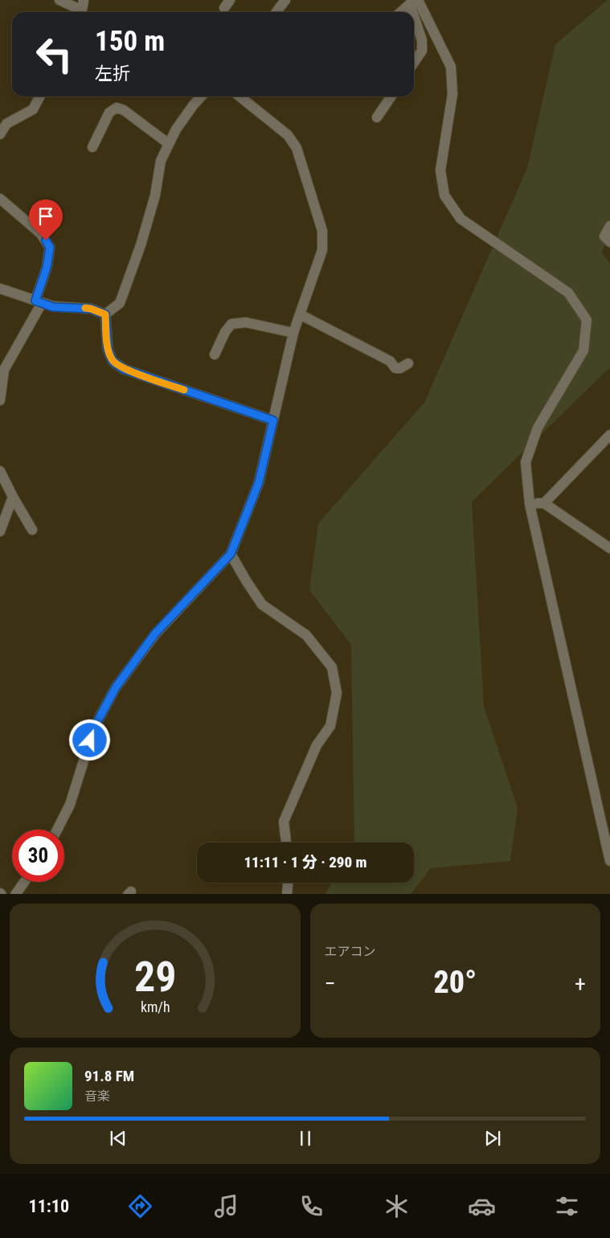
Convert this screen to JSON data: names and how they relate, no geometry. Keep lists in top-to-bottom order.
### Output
{
  "page": {
    "turn": ["150 m", "左折"],
    "limit": "30",
    "trip": "11:11 · 1 分 · 290 m",
    "tile": "エアコン",
    "heat": ["−", "20°", "+"],
    "song": ["91.8 FM", "音楽"],
    "tabs": "11:10",
    "gauge": ["29", "km/h"]
  }
}
